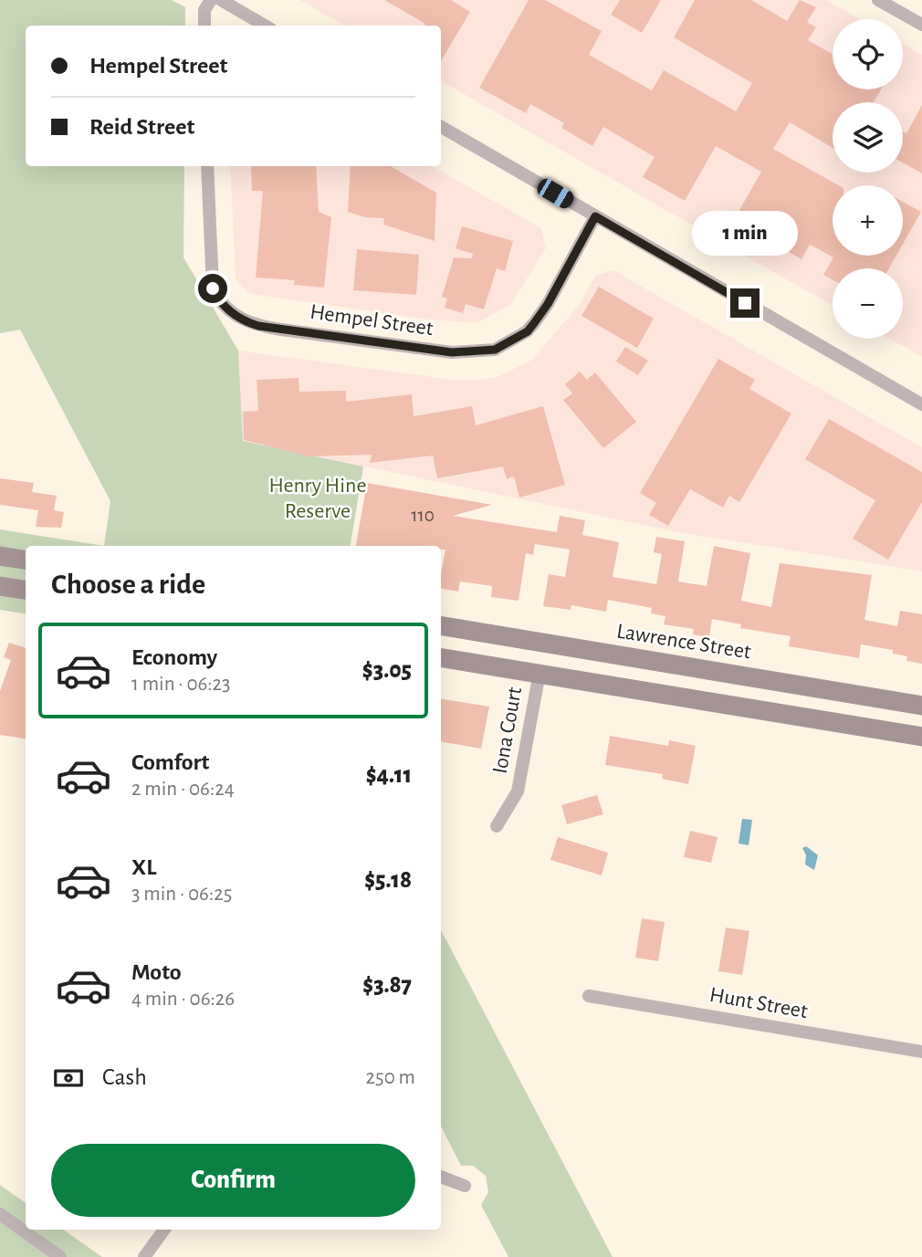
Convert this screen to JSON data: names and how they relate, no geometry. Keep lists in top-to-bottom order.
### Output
{
  "streets": {
    "street": [
      "Hempel Street",
      "Lawrence Street",
      "Iona Court",
      "Hunt Street"
    ]
  },
  "parks": ["Henry Hine Reserve"],
  "house_numbers": ["110"],
  "page": {
    "map_buttons": ["+", "−"],
    "banner": ["Hempel Street", "Reid Street"],
    "bubble": "1 min",
    "heading": "Choose a ride",
    "list": [
      {
        "name": "Economy",
        "note": "1 min · 06:23",
        "value": "$3.05"
      },
      {
        "name": "Comfort",
        "note": "2 min · 06:24",
        "value": "$4.11"
      },
      {
        "name": "XL",
        "note": "3 min · 06:25",
        "value": "$5.18"
      },
      {
        "name": "Moto",
        "note": "4 min · 06:26",
        "value": "$3.87"
      }
    ],
    "pay": ["Cash", "250 m"],
    "buttons": "Confirm"
  }
}
